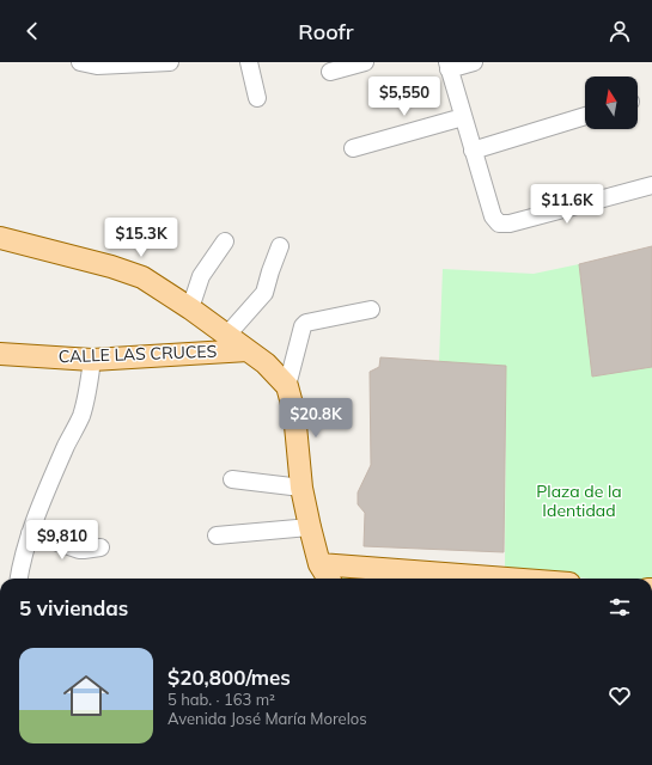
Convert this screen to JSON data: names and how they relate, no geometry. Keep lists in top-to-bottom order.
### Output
{
  "streets": {
    "main road": ["CALLE LAS CRUCES"]
  },
  "parks": ["Plaza de la Identidad"],
  "north": "top",
  "page": {
    "header": "Roofr",
    "price": [
      "$5,550",
      "$11.6K",
      "$15.3K",
      "$20.8K",
      "$9,810"
    ],
    "heading": "5 viviendas",
    "list": [
      {
        "name": "$20,800/mes",
        "note": "5 hab. · 163 m² · Avenida José María Morelos"
      }
    ]
  }
}
